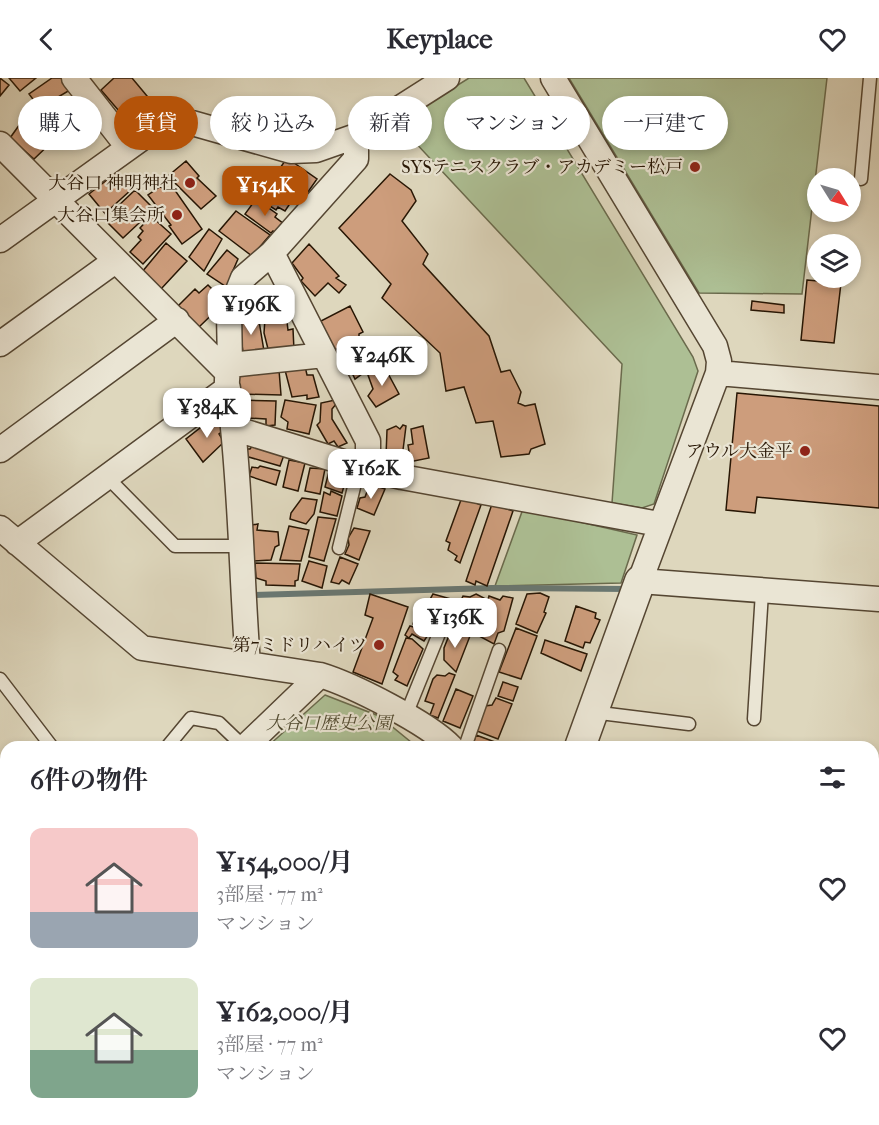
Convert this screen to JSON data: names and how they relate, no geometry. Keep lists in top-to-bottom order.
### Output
{
  "parks": ["大谷口歴史公園"],
  "places": [
    "SYSテニスクラブ・アカデミー松戸",
    "大谷口 神明神社",
    "大谷口集会所",
    "アウル大金平",
    "第7ミドリハイツ"
  ],
  "north": "bottom right",
  "page": {
    "header": "Keyplace",
    "chip": [
      "購入",
      "賃貸",
      "絞り込み",
      "新着",
      "マンション",
      "一戸建て"
    ],
    "price": [
      "¥154K",
      "¥196K",
      "¥246K",
      "¥384K",
      "¥162K",
      "¥136K"
    ],
    "heading": "6件の物件",
    "list": [
      {
        "name": "¥154,000/月",
        "note": "3部屋 · 77 m² · マンション"
      },
      {
        "name": "¥162,000/月",
        "note": "3部屋 · 77 m² · マンション"
      }
    ]
  }
}
